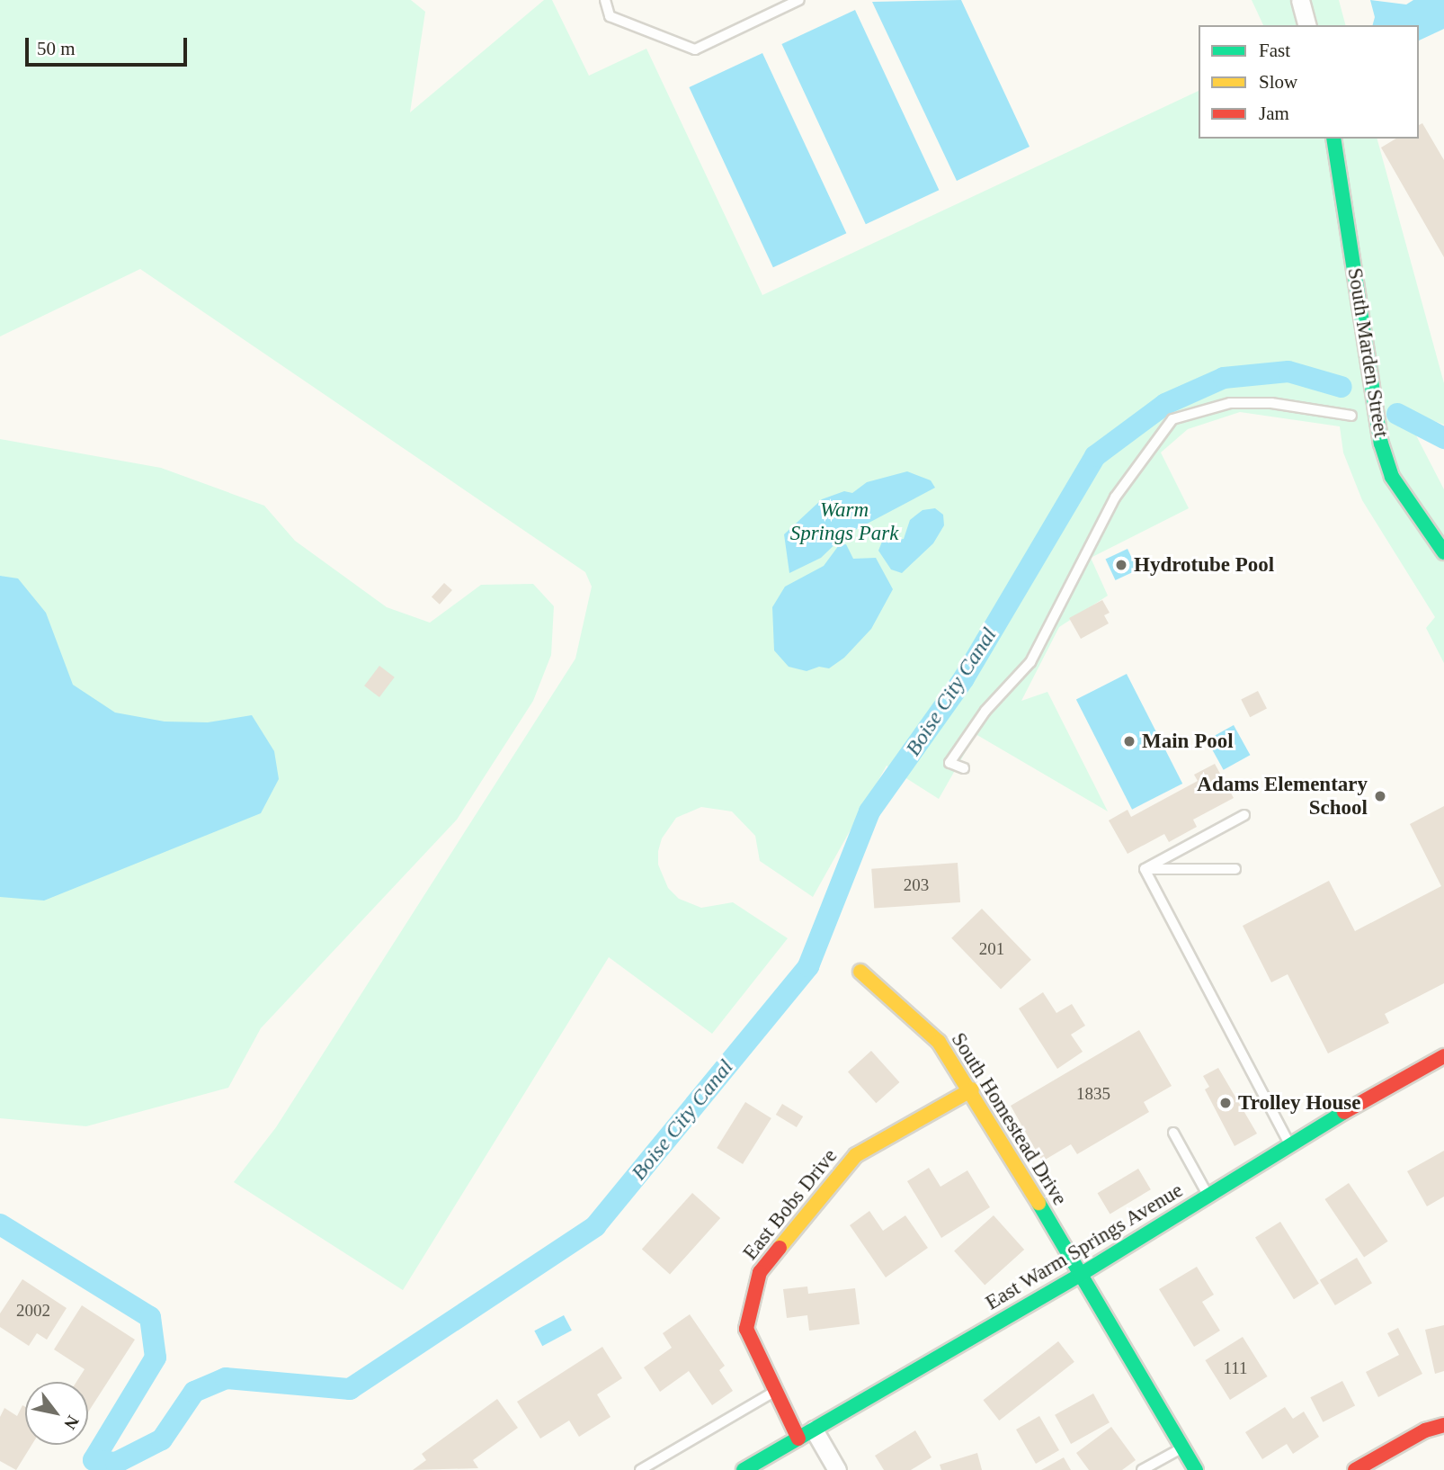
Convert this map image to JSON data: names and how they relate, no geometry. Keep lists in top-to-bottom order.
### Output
{
  "streets": {
    "street": [
      "South Marden Street",
      "South Homestead Drive",
      "East Bobs Drive",
      "East Warm Springs Avenue"
    ]
  },
  "crossings": [
    ["South Homestead Drive", "East Bobs Drive"],
    ["South Homestead Drive", "East Warm Springs Avenue"],
    ["East Bobs Drive", "East Warm Springs Avenue"]
  ],
  "water": ["Boise City Canal"],
  "parks": ["Warm Springs Park"],
  "places": [
    "Hydrotube Pool",
    "Main Pool",
    "Adams Elementary School",
    "Trolley House"
  ],
  "house_numbers": [
    "203",
    "201",
    "1835",
    "2002",
    "111"
  ],
  "legend": ["Fast", "Slow", "Jam"],
  "scale_bar": "50 m",
  "north": "bottom right"
}
